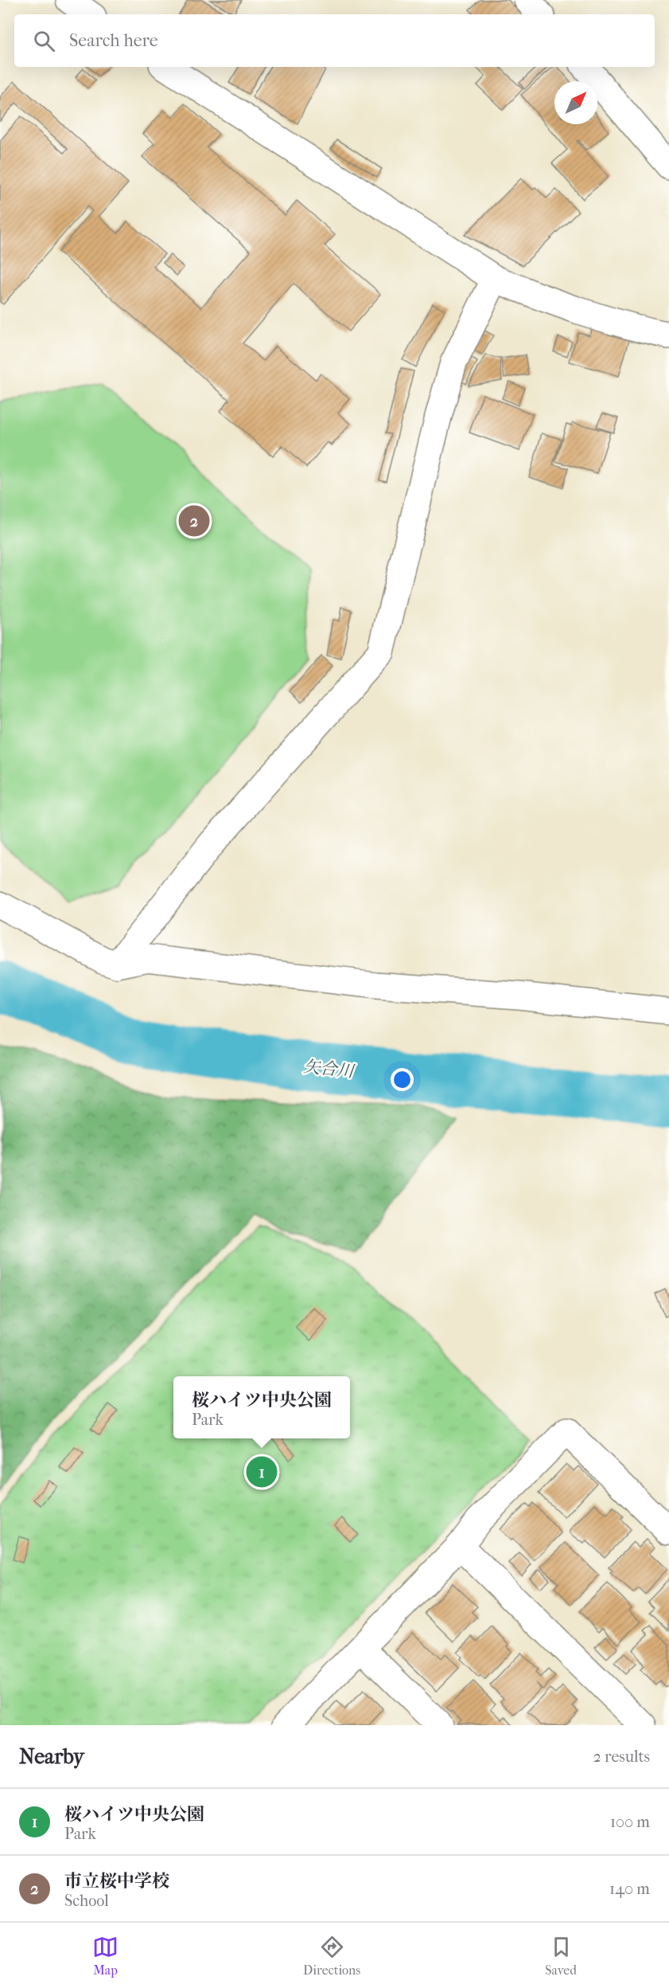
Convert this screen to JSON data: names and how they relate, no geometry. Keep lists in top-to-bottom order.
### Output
{
  "water": ["矢合川"],
  "north": "top right",
  "page": {
    "search": "Search here",
    "pins": ["2", "1"],
    "popup": ["桜ハイツ中央公園", "Park"],
    "heading": ["Nearby", "2 results"],
    "list": [
      {
        "mark": "1",
        "name": "桜ハイツ中央公園",
        "note": "Park",
        "value": "100 m"
      },
      {
        "mark": "2",
        "name": "市立桜中学校",
        "note": "School",
        "value": "140 m"
      }
    ],
    "nav": ["Map", "Directions", "Saved"]
  }
}
